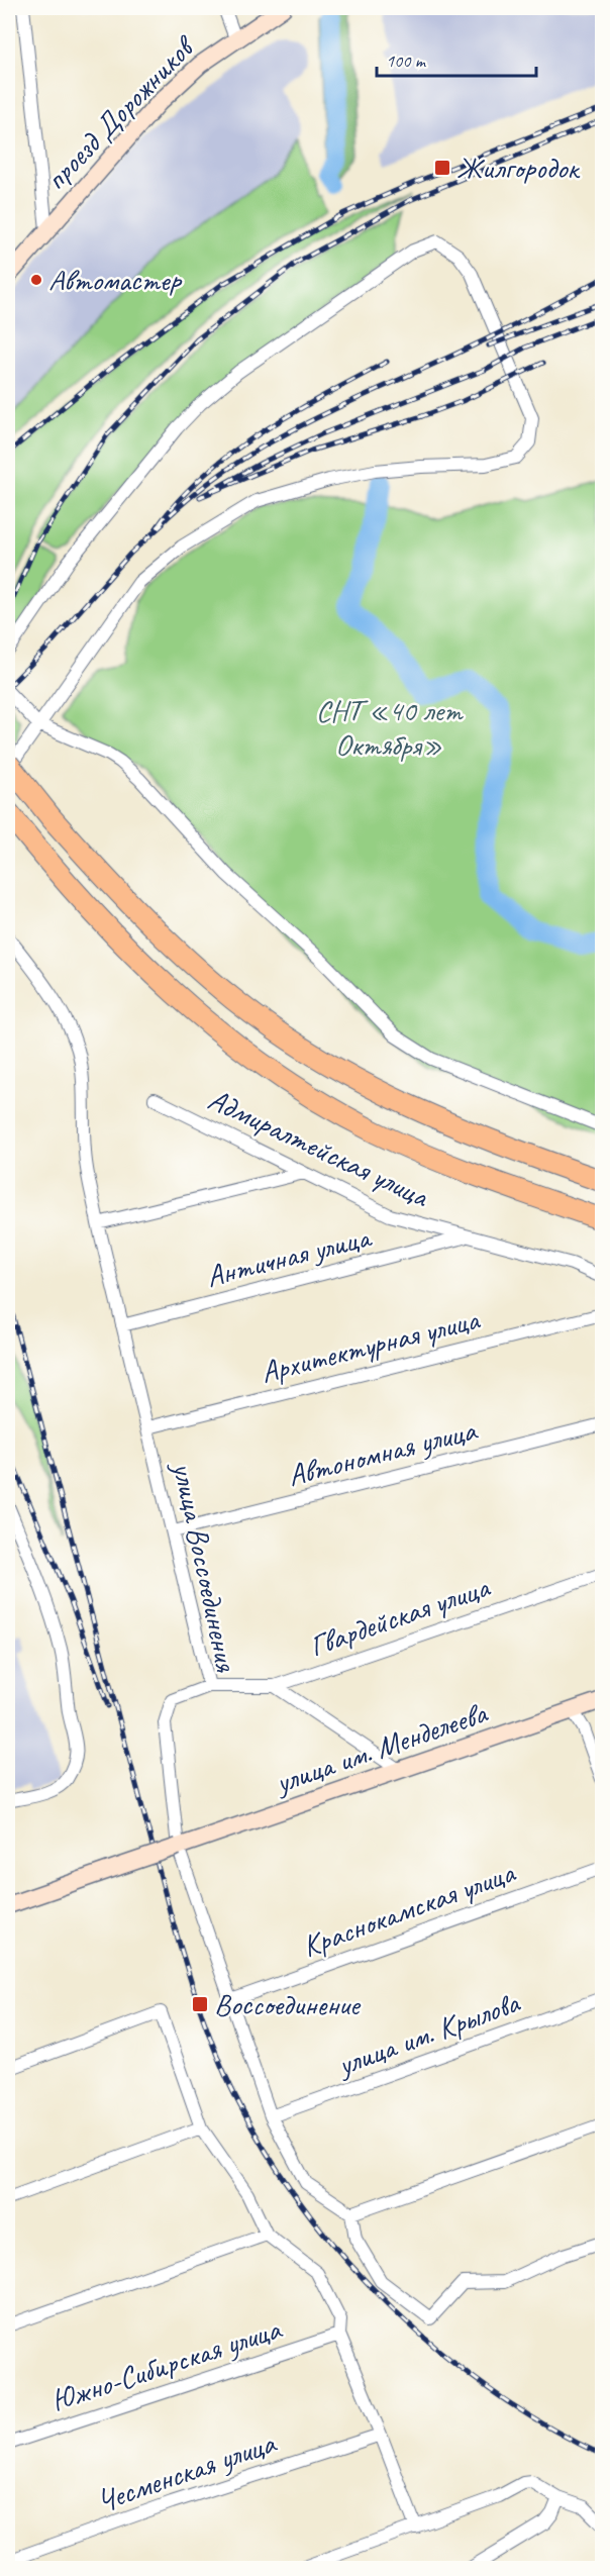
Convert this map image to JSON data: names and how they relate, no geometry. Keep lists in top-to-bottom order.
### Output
{
  "streets": {
    "main road": ["проезд Дорожников", "улица им. Менделеева"],
    "street": [
      "Адмиралтейская улица",
      "Античная улица",
      "Архитектурная улица",
      "Автономная улица",
      "улица Воссоединения",
      "Гвардейская улица",
      "Краснокамская улица",
      "улица им. Крылова",
      "Южно-Сибирская улица",
      "Чесменская улица"
    ]
  },
  "crossings": [
    ["Адмиралтейская улица", "Античная улица"],
    ["Античная улица", "улица Воссоединения"],
    ["Архитектурная улица", "улица Воссоединения"],
    ["Автономная улица", "улица Воссоединения"],
    ["улица Воссоединения", "Гвардейская улица"],
    ["улица Воссоединения", "улица им. Менделеева"],
    ["улица Воссоединения", "Краснокамская улица"],
    ["улица Воссоединения", "улица им. Крылова"]
  ],
  "parks": ["СНТ «40 лет Октября»"],
  "places": {
    "transit": ["Жилгородок", "Воссоединение"],
    "other": ["Автомастер"]
  },
  "scale_bar": "100 m"
}
